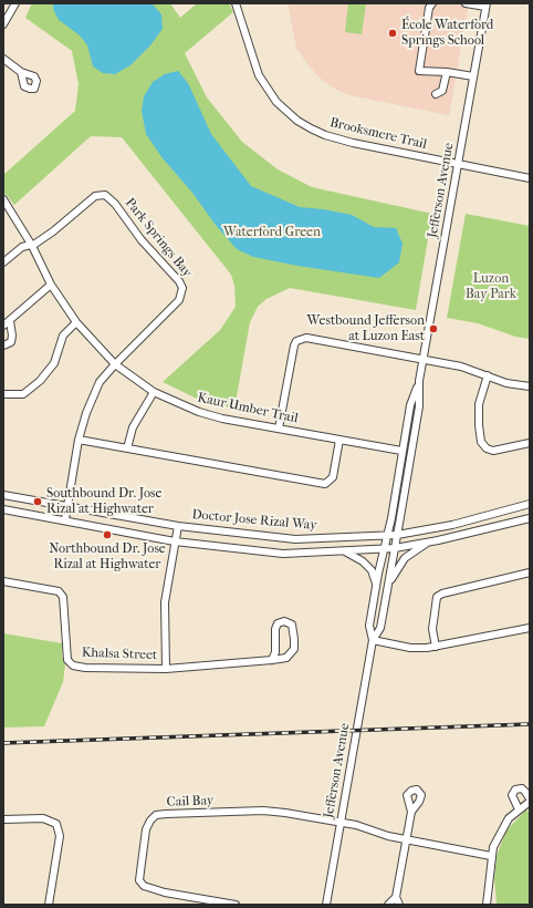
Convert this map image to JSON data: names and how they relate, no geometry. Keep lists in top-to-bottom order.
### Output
{
  "streets": {
    "street": [
      "Brooksmere Trail",
      "Jefferson Avenue",
      "Park Springs Bay",
      "Kaur Umber Trail",
      "Doctor Jose Rizal Way",
      "Khalsa Street",
      "Cail Bay"
    ]
  },
  "crossings": [
    ["Brooksmere Trail", "Jefferson Avenue"],
    ["Jefferson Avenue", "Kaur Umber Trail"],
    ["Jefferson Avenue", "Doctor Jose Rizal Way"],
    ["Jefferson Avenue", "Cail Bay"],
    ["Park Springs Bay", "Kaur Umber Trail"]
  ],
  "parks": ["Waterford Green", "Luzon Bay Park"],
  "places": [
    "École Waterford Springs School",
    "Westbound Jefferson at Luzon East",
    "Southbound Dr. Jose Rizal at Highwater",
    "Northbound Dr. Jose Rizal at Highwater"
  ]
}
